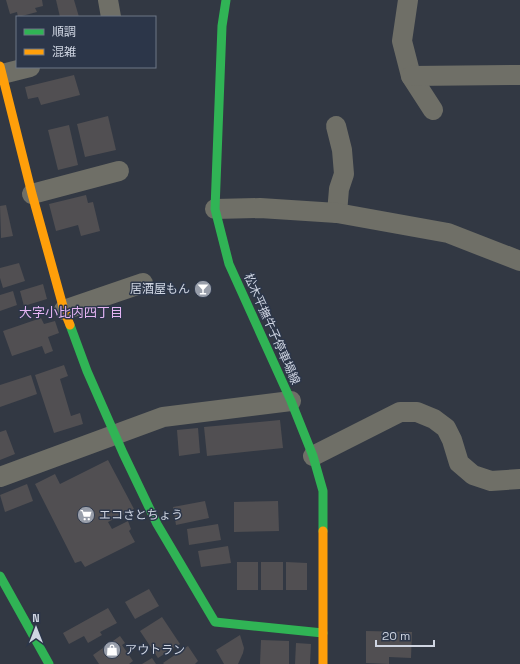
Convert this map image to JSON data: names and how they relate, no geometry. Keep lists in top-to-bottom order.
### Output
{
  "streets": {
    "street": ["松木平撫牛子停車場線"]
  },
  "districts": ["大字小比内四丁目"],
  "places": {
    "bar": ["居酒屋もん"],
    "supermarket": ["エコさとちょう"],
    "shop": ["アウトラン"]
  },
  "legend": ["順調", "混雑"],
  "scale_bar": "20 m",
  "north": "top"
}
